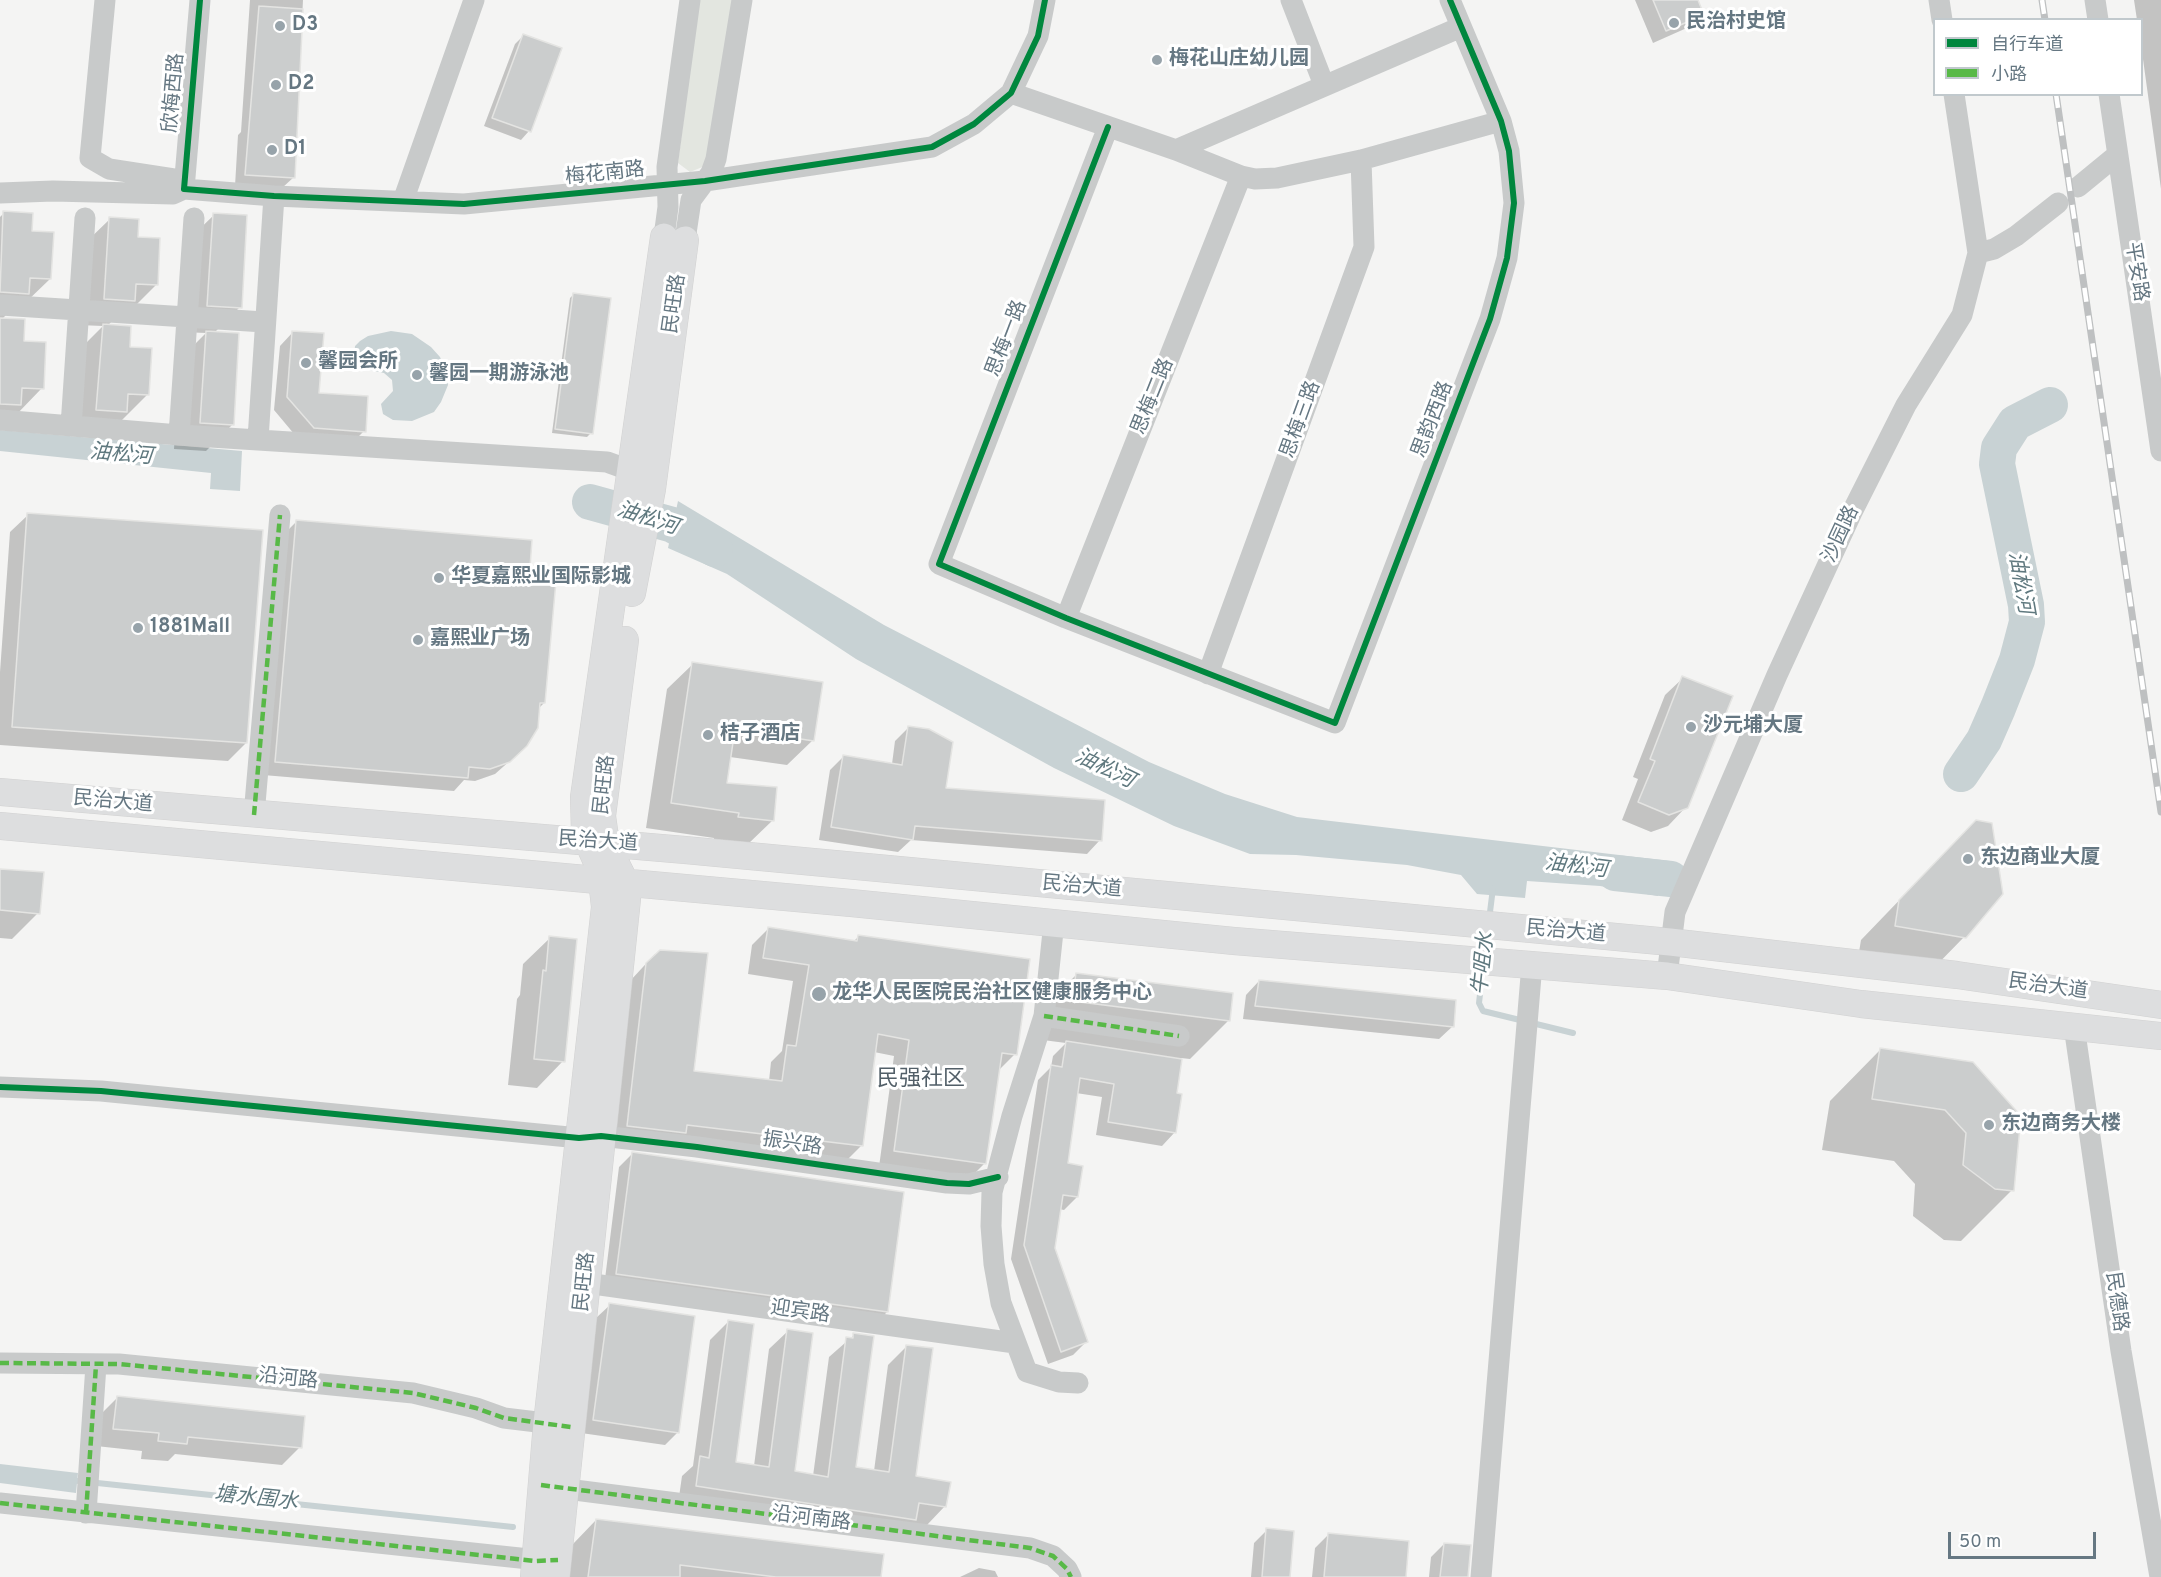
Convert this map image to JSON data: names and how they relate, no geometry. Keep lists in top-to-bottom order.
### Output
{
  "streets": {
    "main road": ["民旺路", "民治大道"],
    "street": [
      "欣梅西路",
      "梅花南路",
      "平安路",
      "思梅一路",
      "思梅二路",
      "思梅三路",
      "思韵西路",
      "沙园路",
      "振兴路",
      "民德路",
      "迎宾路",
      "沿河路",
      "沿河南路"
    ]
  },
  "crossings": [
    ["欣梅西路", "梅花南路"],
    ["梅花南路", "民旺路"],
    ["民旺路", "民治大道"],
    ["民旺路", "振兴路"],
    ["民旺路", "迎宾路"],
    ["民旺路", "沿河路"],
    ["民旺路", "沿河南路"],
    ["思梅一路", "思梅二路"],
    ["思梅三路", "思韵西路"],
    ["沙园路", "民治大道"],
    ["民治大道", "民德路"]
  ],
  "districts": ["民强社区"],
  "water": ["油松河", "牛咀水", "塘水围水"],
  "places": [
    "民治村史馆",
    "D3",
    "梅花山庄幼儿园",
    "D2",
    "D1",
    "馨园会所",
    "馨园一期游泳池",
    "华夏嘉熙业国际影城",
    "1881Mall",
    "嘉熙业广场",
    "沙元埔大厦",
    "桔子酒店",
    "东边商业大厦",
    "龙华人民医院民治社区健康服务中心",
    "东边商务大楼"
  ],
  "legend": ["自行车道", "小路"],
  "scale_bar": "50 m"
}
